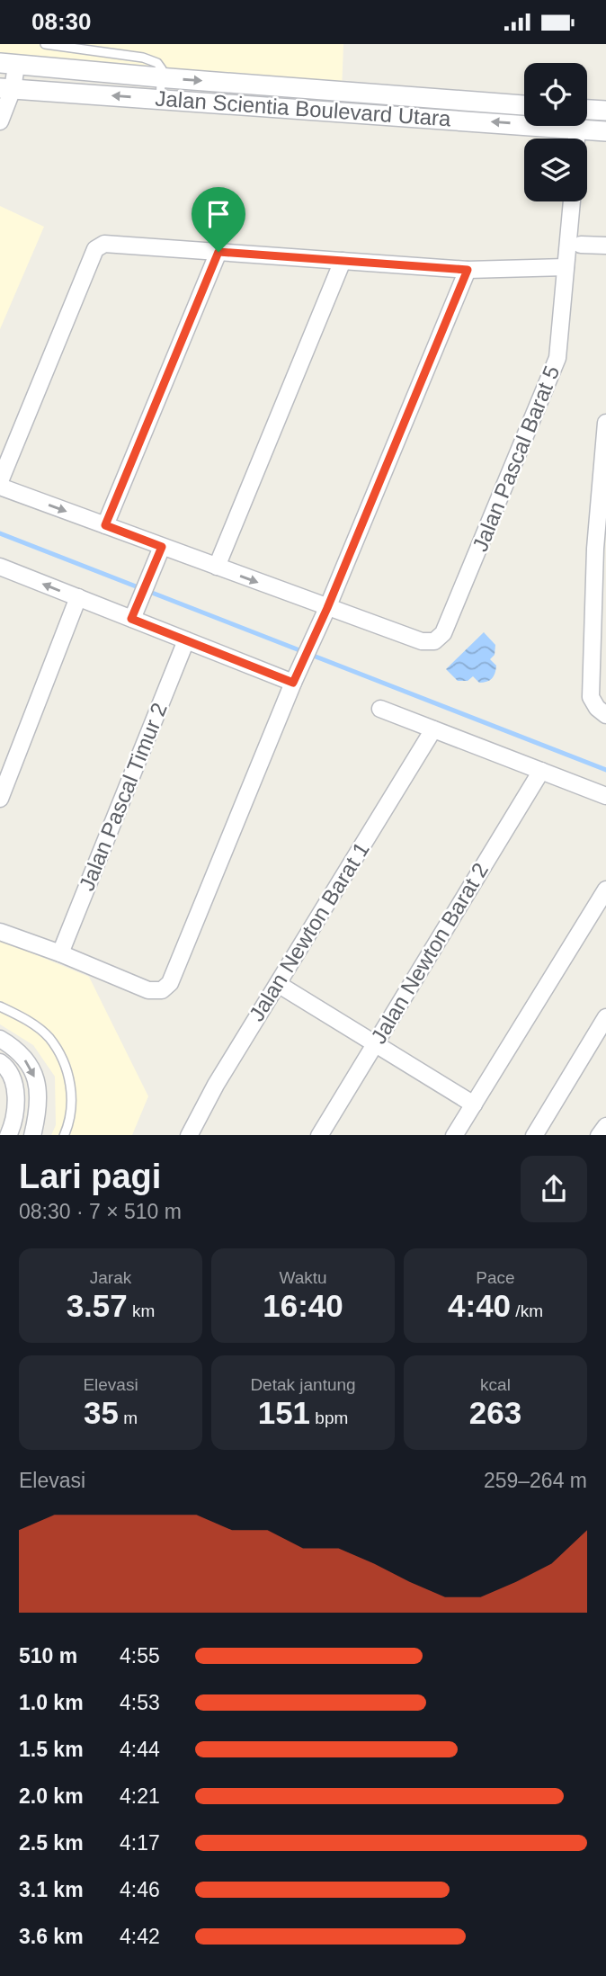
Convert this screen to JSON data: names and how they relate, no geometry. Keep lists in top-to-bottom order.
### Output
{
  "streets": {
    "street": [
      "Jalan Scientia Boulevard Utara",
      "Jalan Pascal Barat 5",
      "Jalan Pascal Timur 2",
      "Jalan Newton Barat 1",
      "Jalan Newton Barat 2"
    ]
  },
  "page": {
    "status": "08:30",
    "heading": ["Lari pagi", "08:30 · 7 × 510 m"],
    "stats": [
      ["Jarak", "3.57 km"],
      ["Waktu", "16:40"],
      ["Pace", "4:40 /km"],
      ["Elevasi", "35 m"],
      ["Detak jantung", "151 bpm"],
      ["kcal", "263"]
    ],
    "chart": ["Elevasi", "259–264 m"],
    "list": [
      {
        "name": "510 m",
        "note": "4:55"
      },
      {
        "name": "1.0 km",
        "note": "4:53"
      },
      {
        "name": "1.5 km",
        "note": "4:44"
      },
      {
        "name": "2.0 km",
        "note": "4:21"
      },
      {
        "name": "2.5 km",
        "note": "4:17"
      },
      {
        "name": "3.1 km",
        "note": "4:46"
      },
      {
        "name": "3.6 km",
        "note": "4:42"
      }
    ]
  }
}
